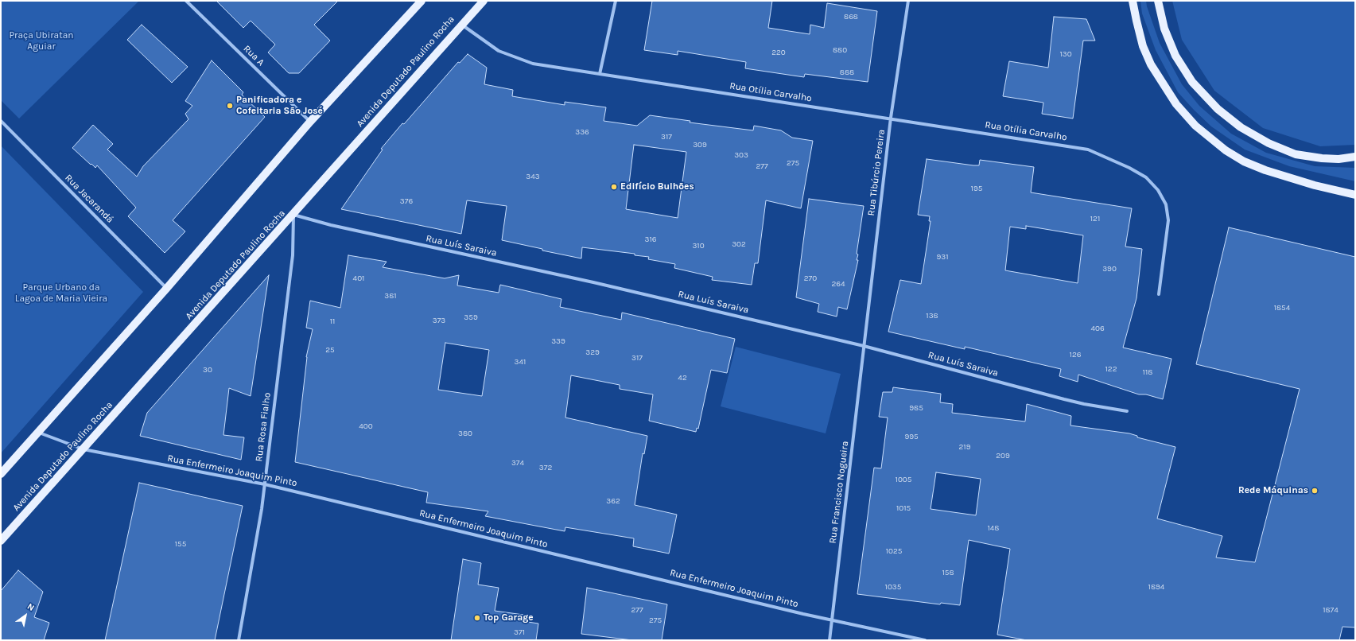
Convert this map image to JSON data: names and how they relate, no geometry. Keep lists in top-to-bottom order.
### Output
{
  "streets": {
    "main road": ["Avenida Deputado Paulino Rocha"],
    "street": [
      "Rua A",
      "Rua Otília Carvalho",
      "Rua Tibúrcio Pereira",
      "Rua Jacarandá",
      "Rua Luís Saraiva",
      "Rua Rosa Fialho",
      "Rua Enfermeiro Joaquim Pinto",
      "Rua Francisco Nogueira"
    ]
  },
  "crossings": [
    ["Avenida Deputado Paulino Rocha", "Rua Otília Carvalho"],
    ["Avenida Deputado Paulino Rocha", "Rua Luís Saraiva"],
    ["Avenida Deputado Paulino Rocha", "Rua Rosa Fialho"],
    ["Avenida Deputado Paulino Rocha", "Rua Enfermeiro Joaquim Pinto"],
    ["Rua Otília Carvalho", "Rua Tibúrcio Pereira"],
    ["Rua Tibúrcio Pereira", "Rua Luís Saraiva"],
    ["Rua Tibúrcio Pereira", "Rua Francisco Nogueira"],
    ["Rua Luís Saraiva", "Rua Rosa Fialho"],
    ["Rua Luís Saraiva", "Rua Francisco Nogueira"],
    ["Rua Rosa Fialho", "Rua Enfermeiro Joaquim Pinto"],
    ["Rua Enfermeiro Joaquim Pinto", "Rua Francisco Nogueira"]
  ],
  "parks": ["Praça Ubiratan Aguiar", "Parque Urbano da Lagoa de Maria Vieira"],
  "places": [
    "Panificadora e Cofeitaria São José",
    "Edifício Bulhões",
    "Rede Máquinas",
    "Top Garage"
  ],
  "house_numbers": [
    "868",
    "880",
    "220",
    "130",
    "888",
    "336",
    "317",
    "309",
    "303",
    "275",
    "277",
    "343",
    "195",
    "376",
    "121",
    "316",
    "302",
    "310",
    "931",
    "390",
    "401",
    "270",
    "264",
    "381",
    "1854",
    "138",
    "359",
    "373",
    "11",
    "406",
    "339",
    "25",
    "329",
    "126",
    "317",
    "341",
    "122",
    "30",
    "118",
    "42",
    "985",
    "400",
    "380",
    "995",
    "219",
    "209",
    "374",
    "372",
    "1005",
    "362",
    "1015",
    "148",
    "155",
    "1025",
    "158",
    "1035",
    "1894",
    "277",
    "1874",
    "275",
    "371"
  ],
  "north": "top right"
}
